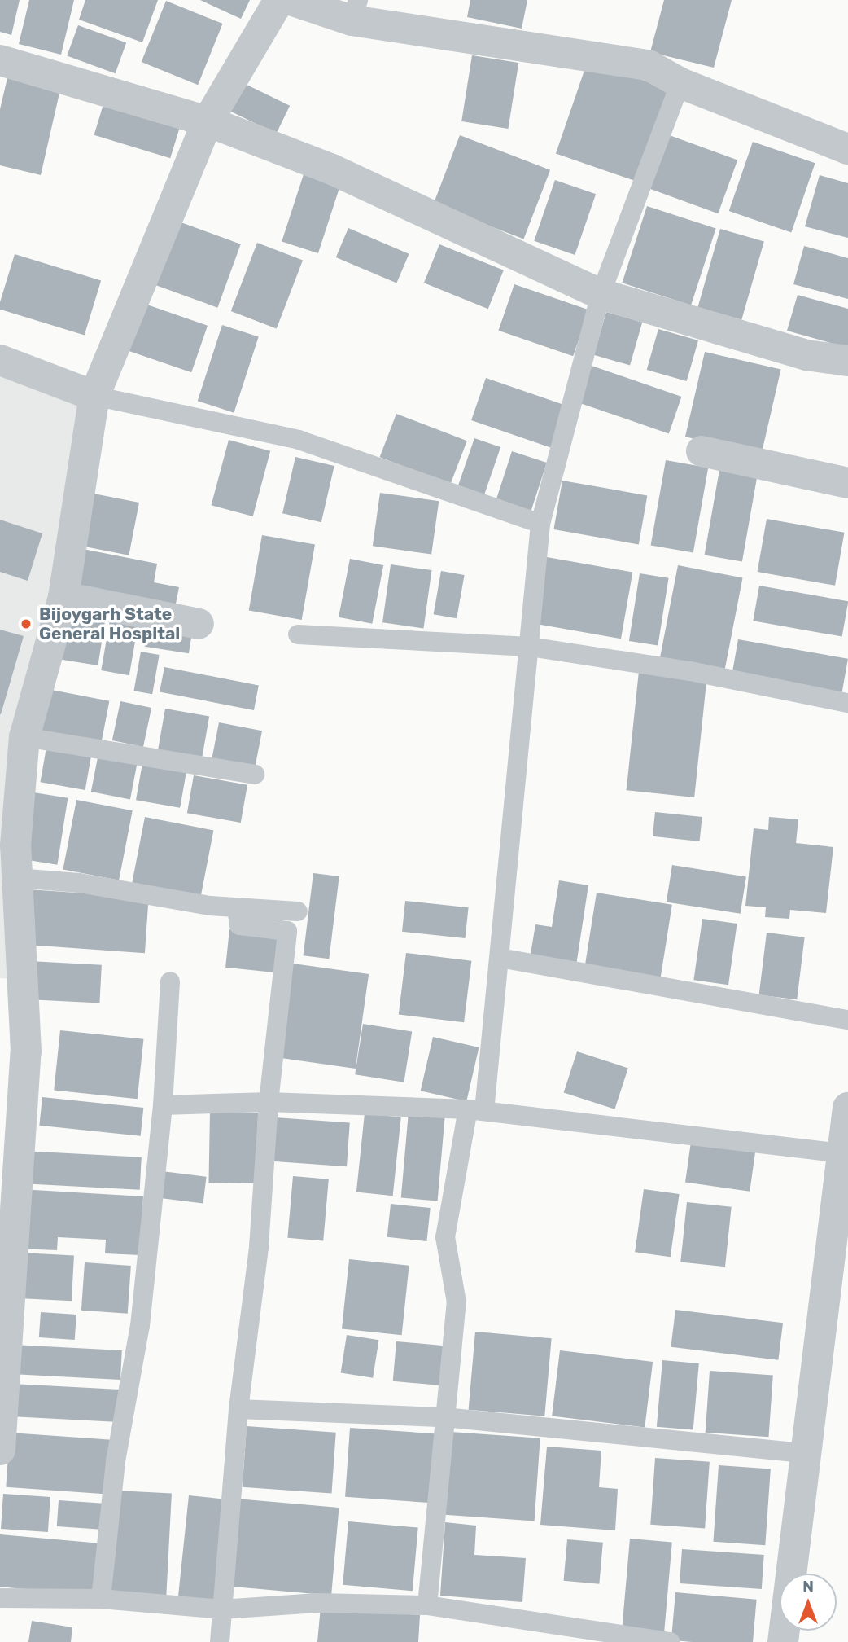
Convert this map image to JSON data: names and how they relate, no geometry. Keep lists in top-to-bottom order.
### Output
{
  "places": ["Bijoygarh State General Hospital"],
  "north": "top"
}
